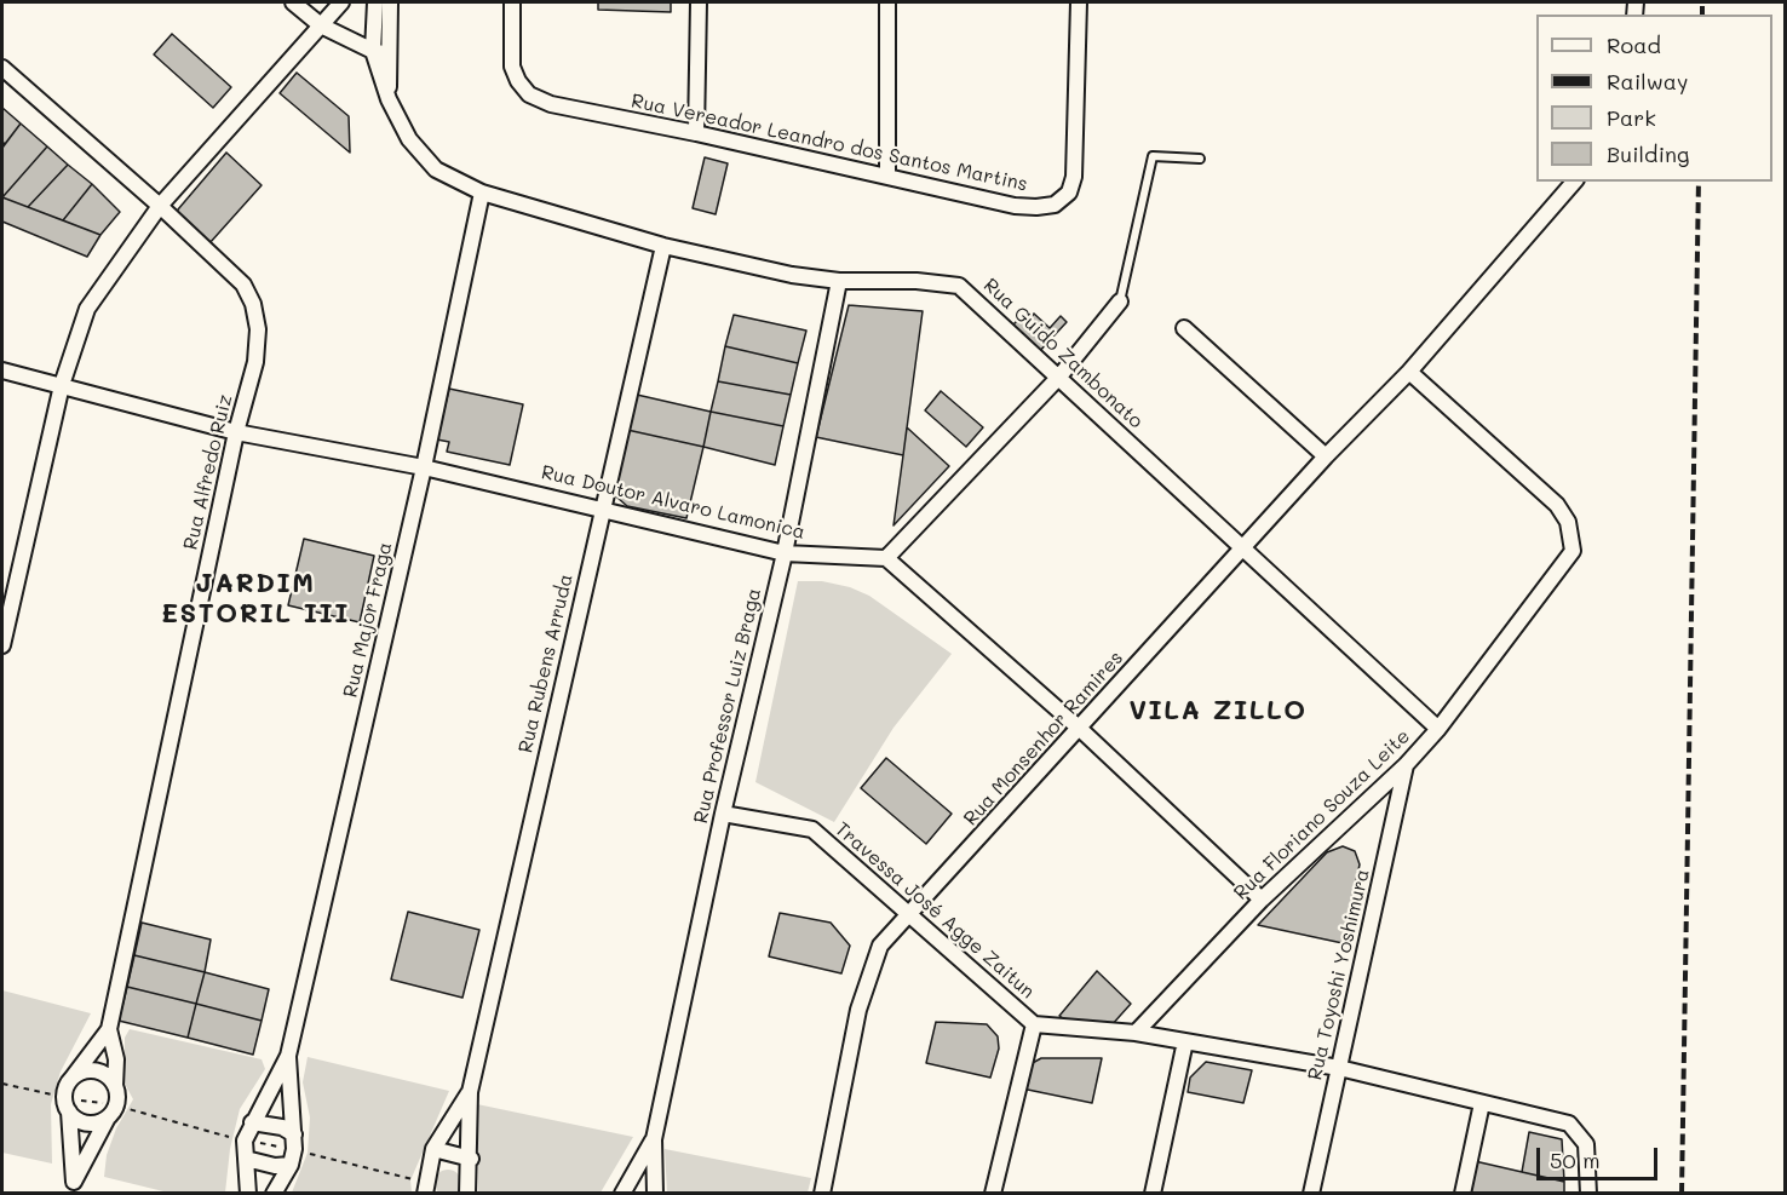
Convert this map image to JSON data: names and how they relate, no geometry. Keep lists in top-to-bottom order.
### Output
{
  "streets": {
    "street": [
      "Rua Vereador Leandro dos Santos Martins",
      "Rua Guido Zambonato",
      "Rua Alfredo Ruiz",
      "Rua Doutor Alvaro Lamonica",
      "Rua Major Fraga",
      "Rua Rubens Arruda",
      "Rua Professor Luiz Braga",
      "Rua Monsenhor Ramires",
      "Rua Floriano Souza Leite",
      "Travessa José Agge Zaitun",
      "Rua Toyoshi Yoshimura"
    ]
  },
  "crossings": [
    ["Rua Guido Zambonato", "Rua Major Fraga"],
    ["Rua Guido Zambonato", "Rua Rubens Arruda"],
    ["Rua Guido Zambonato", "Rua Professor Luiz Braga"],
    ["Rua Guido Zambonato", "Rua Monsenhor Ramires"],
    ["Rua Guido Zambonato", "Rua Floriano Souza Leite"],
    ["Rua Alfredo Ruiz", "Rua Doutor Alvaro Lamonica"],
    ["Rua Doutor Alvaro Lamonica", "Rua Major Fraga"],
    ["Rua Doutor Alvaro Lamonica", "Rua Rubens Arruda"],
    ["Rua Doutor Alvaro Lamonica", "Rua Professor Luiz Braga"],
    ["Rua Professor Luiz Braga", "Travessa José Agge Zaitun"],
    ["Rua Monsenhor Ramires", "Rua Floriano Souza Leite"],
    ["Rua Monsenhor Ramires", "Travessa José Agge Zaitun"],
    ["Rua Floriano Souza Leite", "Rua Toyoshi Yoshimura"]
  ],
  "districts": ["JARDIM ESTORIL III", "VILA ZILLO"],
  "legend": [
    "Road",
    "Railway",
    "Park",
    "Building"
  ],
  "scale_bar": "50 m"
}
